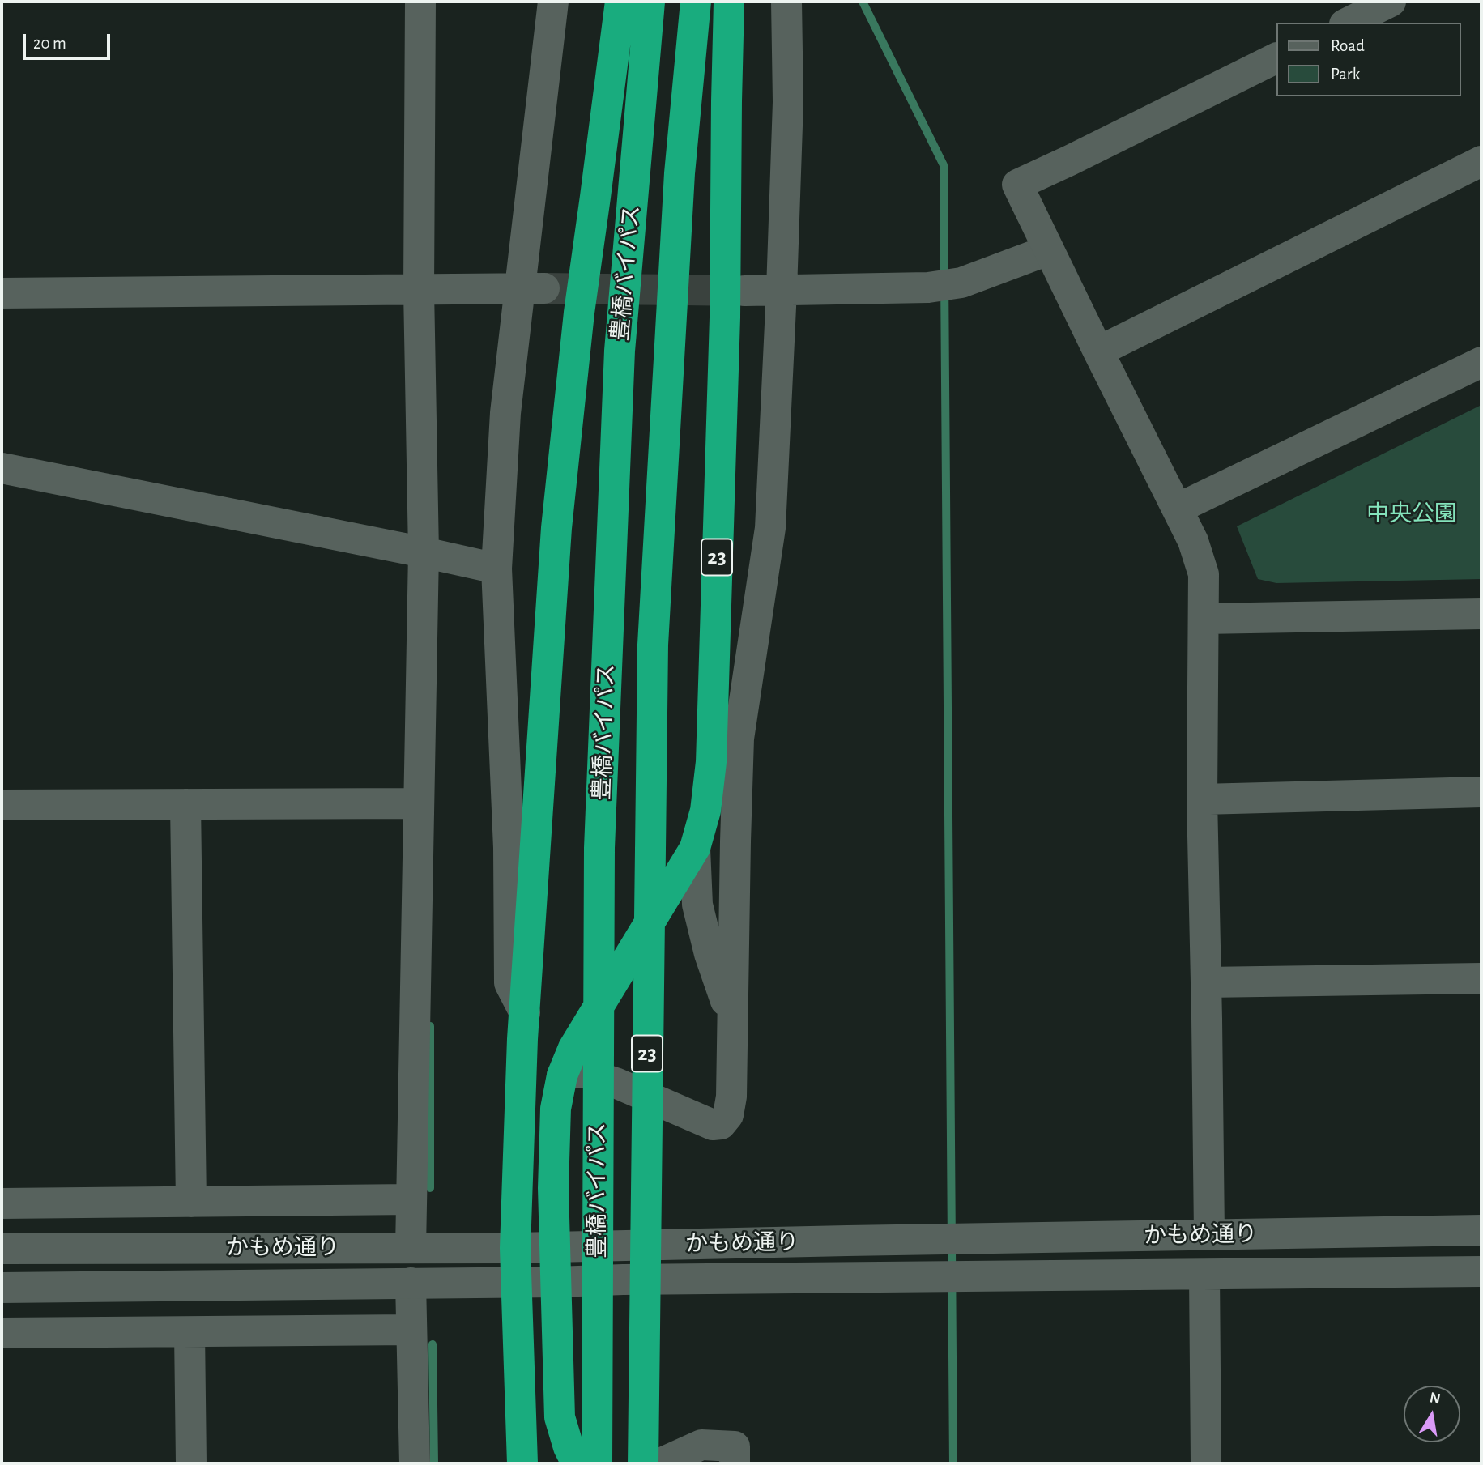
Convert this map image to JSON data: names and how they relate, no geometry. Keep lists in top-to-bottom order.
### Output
{
  "streets": {
    "highway": ["豊橋バイパス", "23"],
    "street": ["かもめ通り"]
  },
  "crossings": [
    ["23", "かもめ通り"]
  ],
  "parks": ["中央公園"],
  "legend": ["Road", "Park"],
  "scale_bar": "20 m",
  "north": "top"
}
